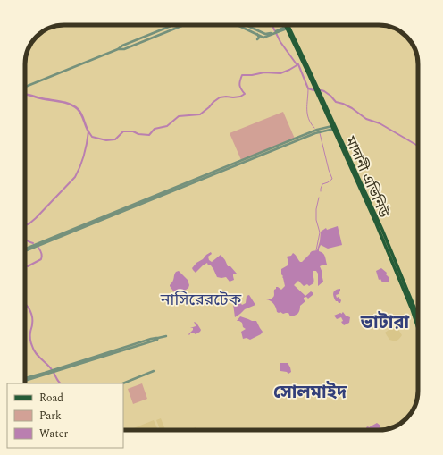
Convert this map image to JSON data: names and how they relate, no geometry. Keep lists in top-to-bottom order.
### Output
{
  "streets": {
    "main road": ["মাদানী এভিনিউ"]
  },
  "districts": ["নাসিরেরটেক", "ভাটারা", "সোলমাইদ"],
  "legend": ["Road", "Park", "Water"]
}
